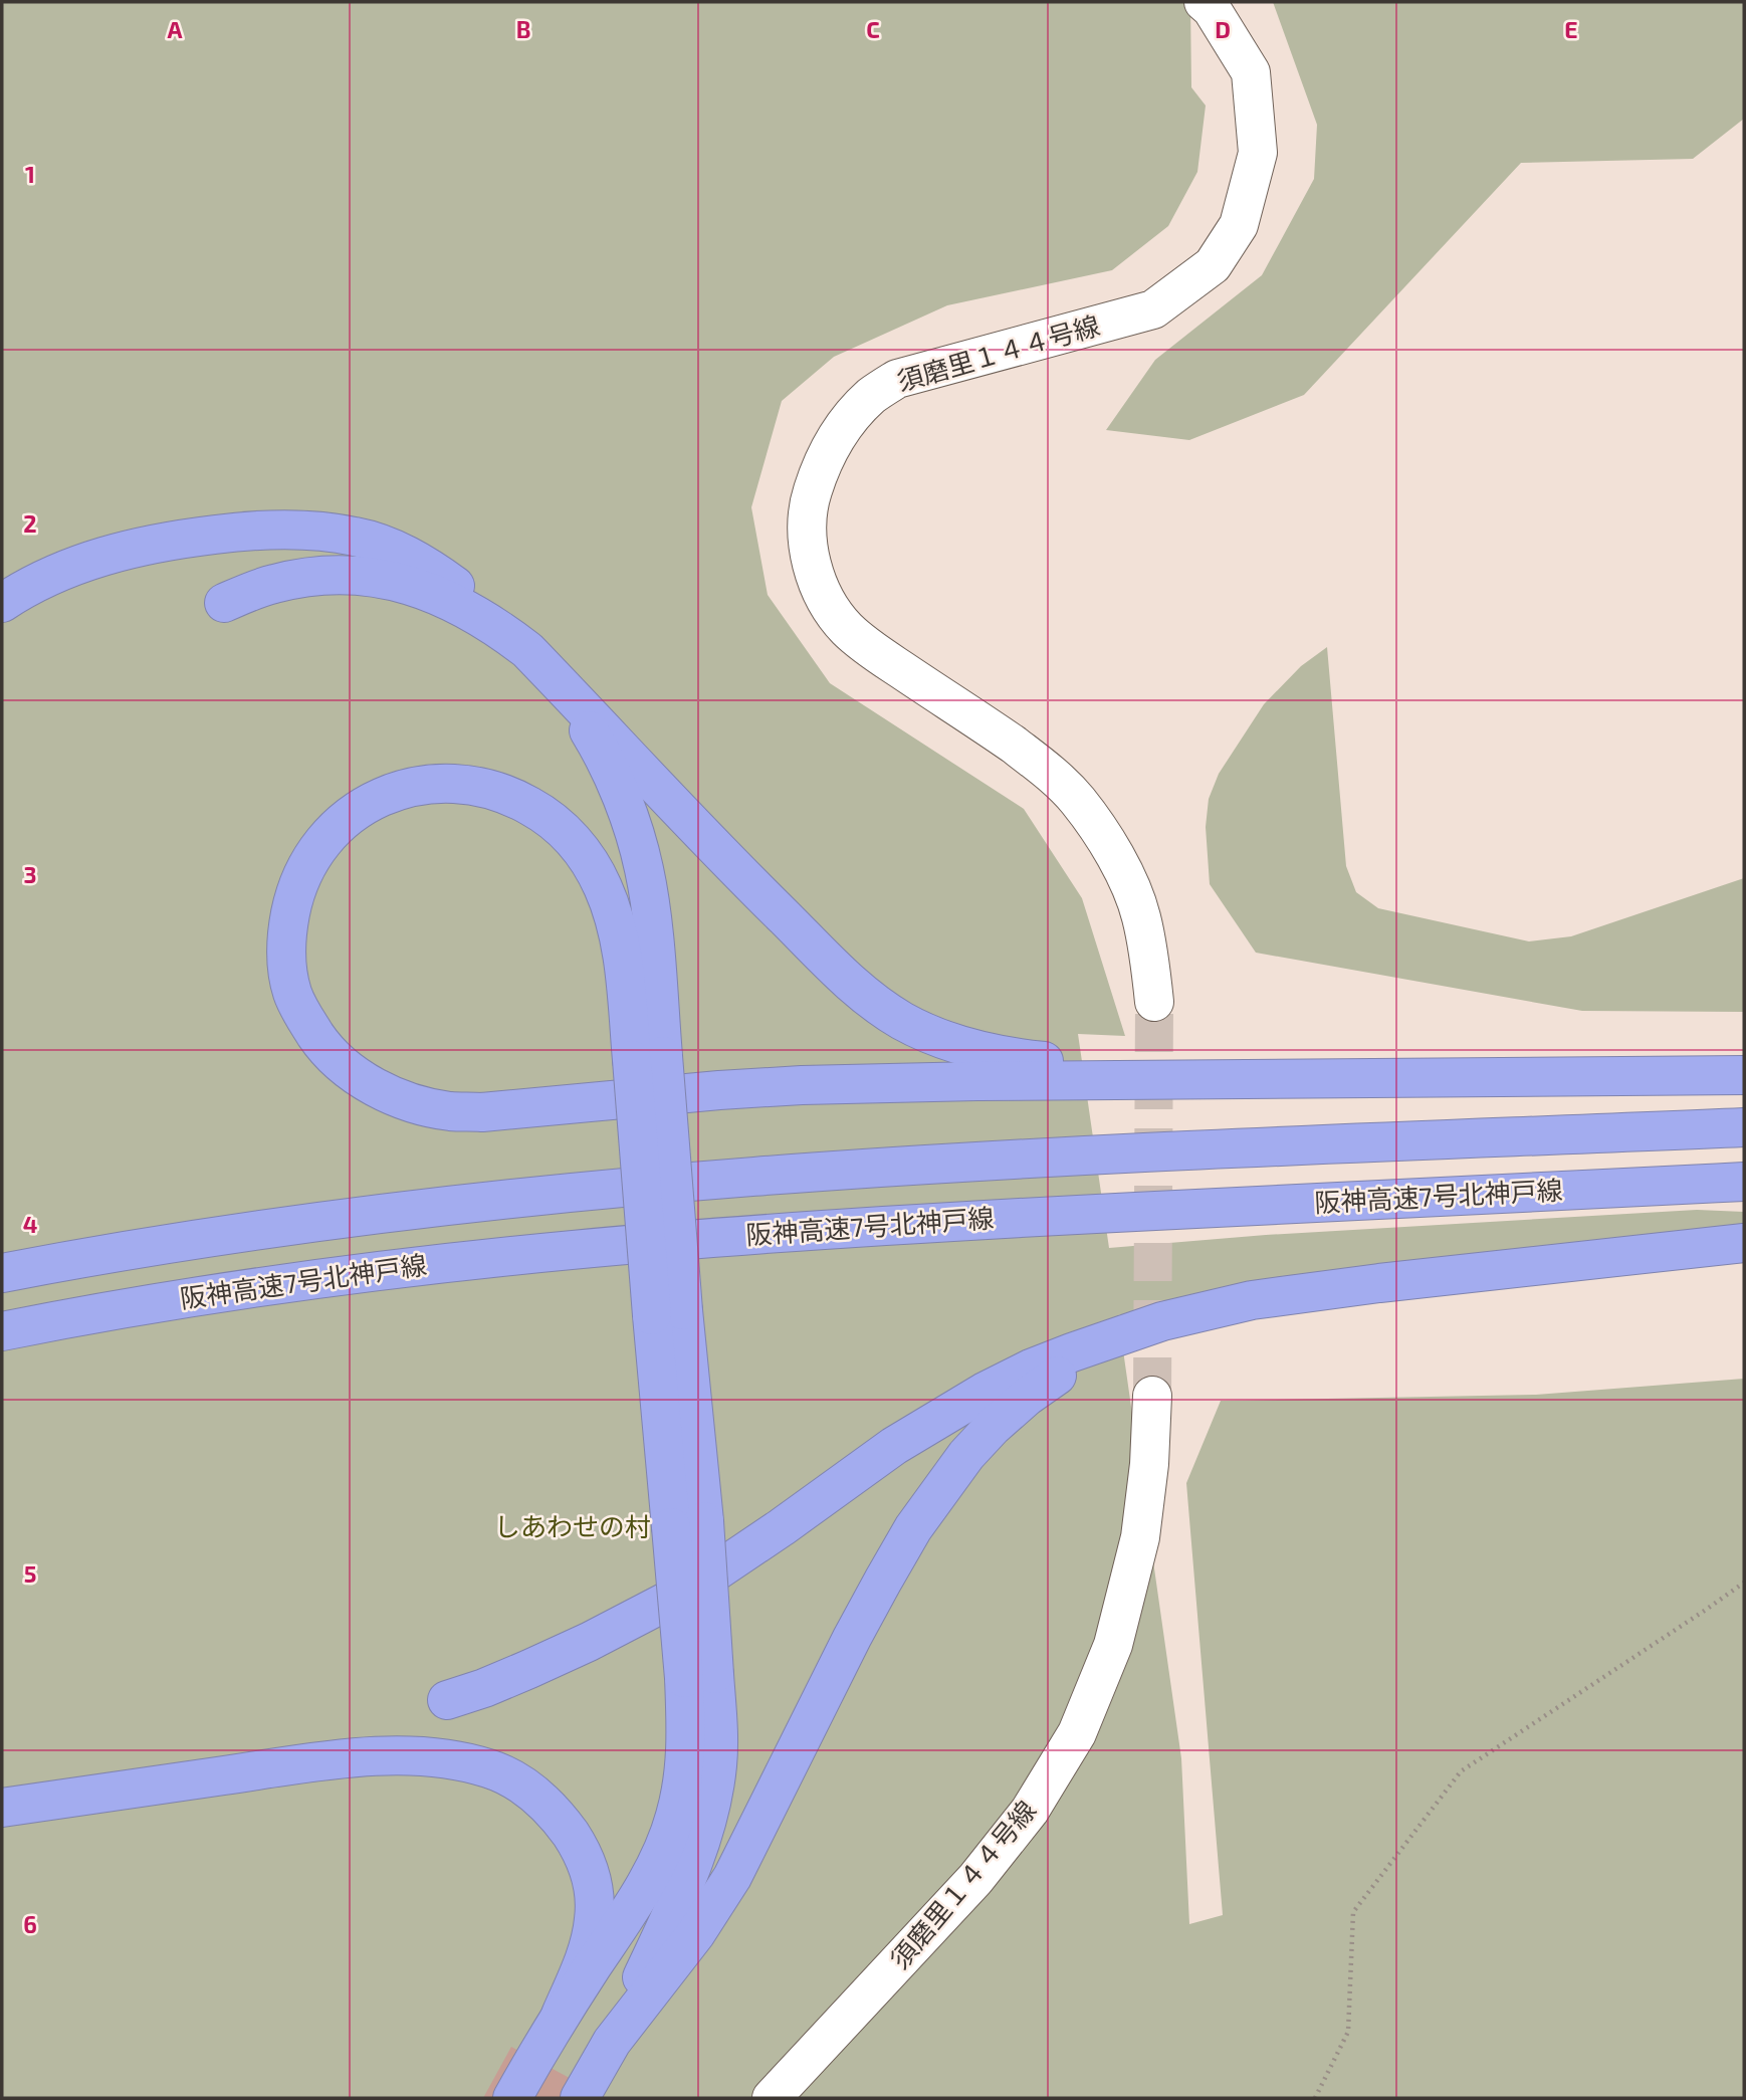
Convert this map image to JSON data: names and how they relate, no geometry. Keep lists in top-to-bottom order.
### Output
{
  "streets": {
    "highway": ["阪神高速7号北神戸線"],
    "street": ["須磨里１４４号線"]
  },
  "parks": ["しあわせの村"],
  "grid": {
    "columns": [
      "A",
      "B",
      "C",
      "D",
      "E"
    ],
    "rows": [
      "1",
      "2",
      "3",
      "4",
      "5",
      "6"
    ]
  }
}
